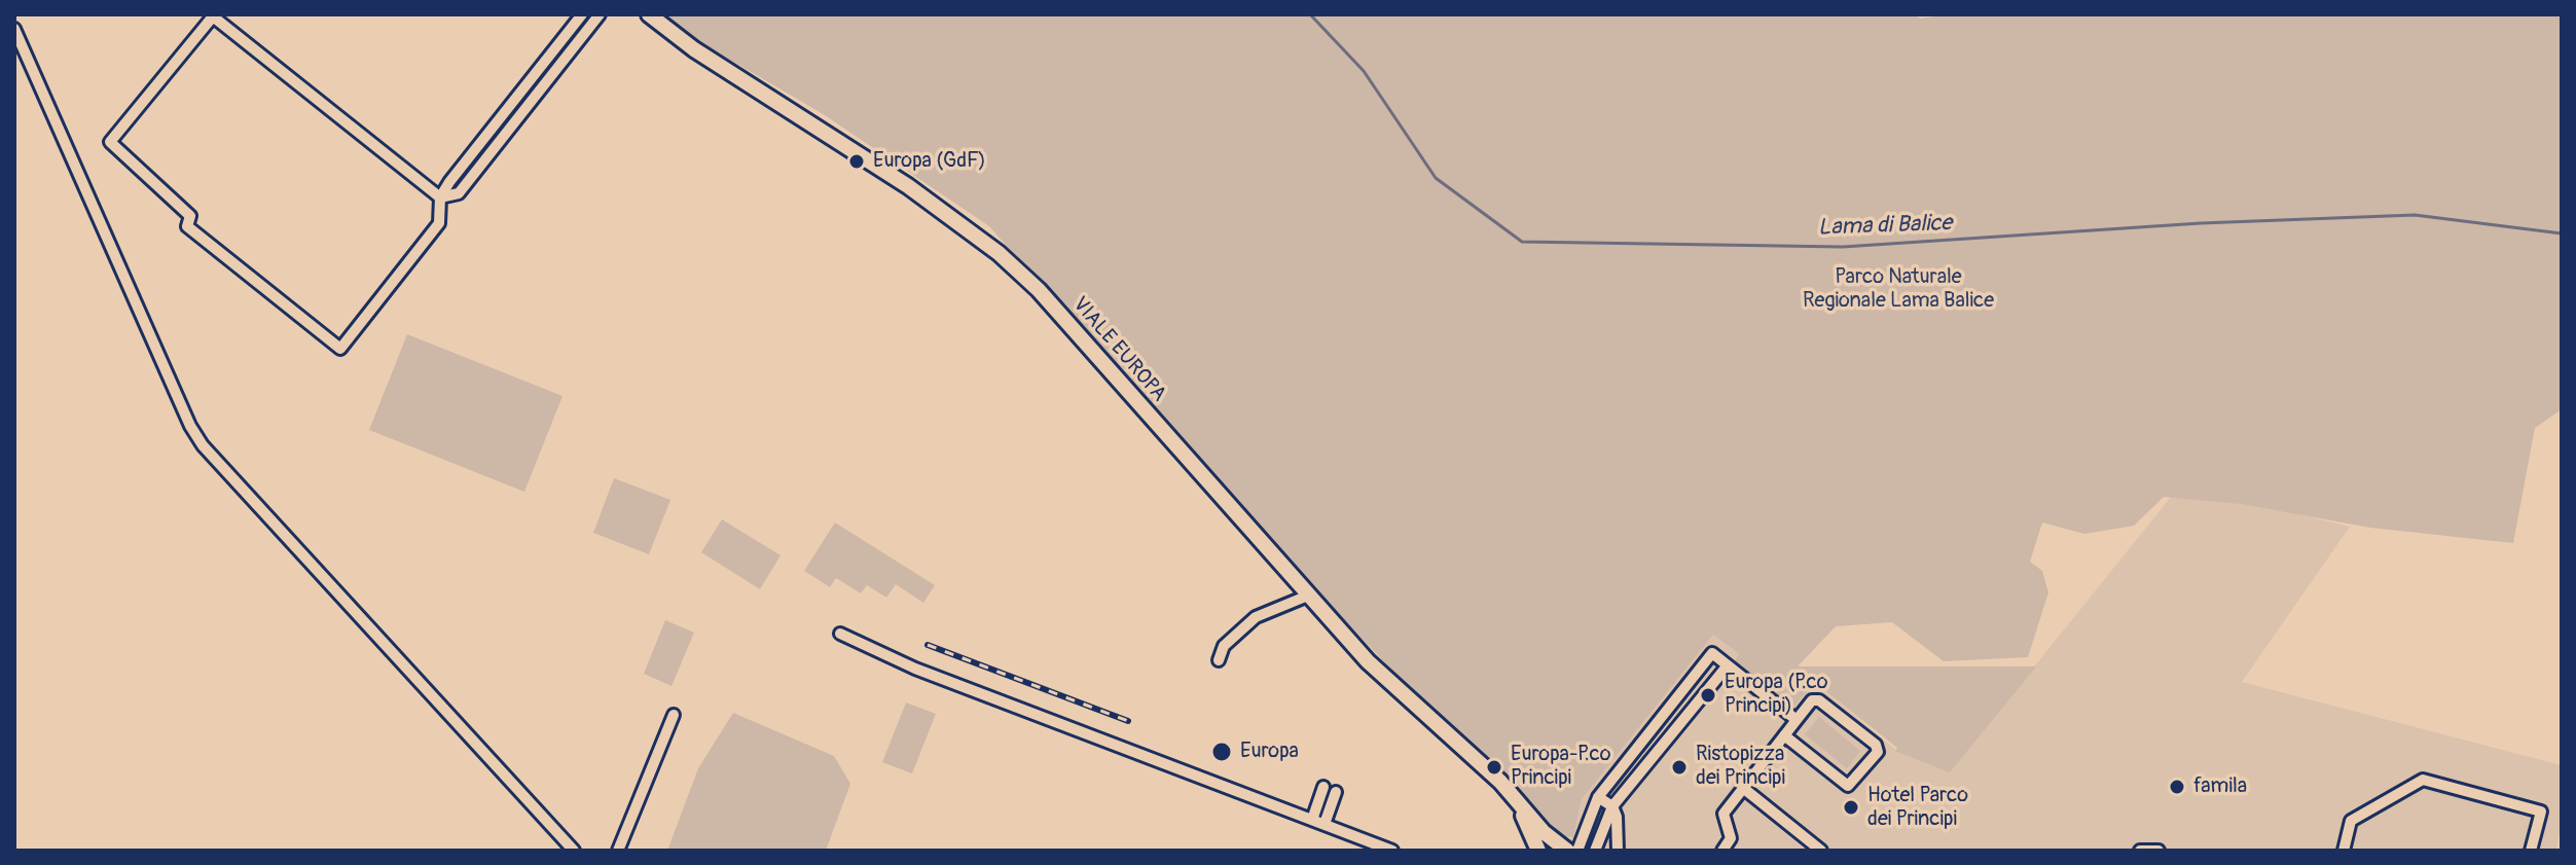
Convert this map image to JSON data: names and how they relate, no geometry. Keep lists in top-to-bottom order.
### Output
{
  "streets": {
    "main road": ["VIALE EUROPA"]
  },
  "water": ["Lama di Balice"],
  "parks": ["Parco Naturale Regionale Lama Balice"],
  "places": [
    "Europa (GdF)",
    "Europa (P.co Principi)",
    "Europa",
    "Europa-P.co Principi",
    "Ristopizza dei Principi",
    "famila",
    "Hotel Parco dei Principi"
  ]
}
